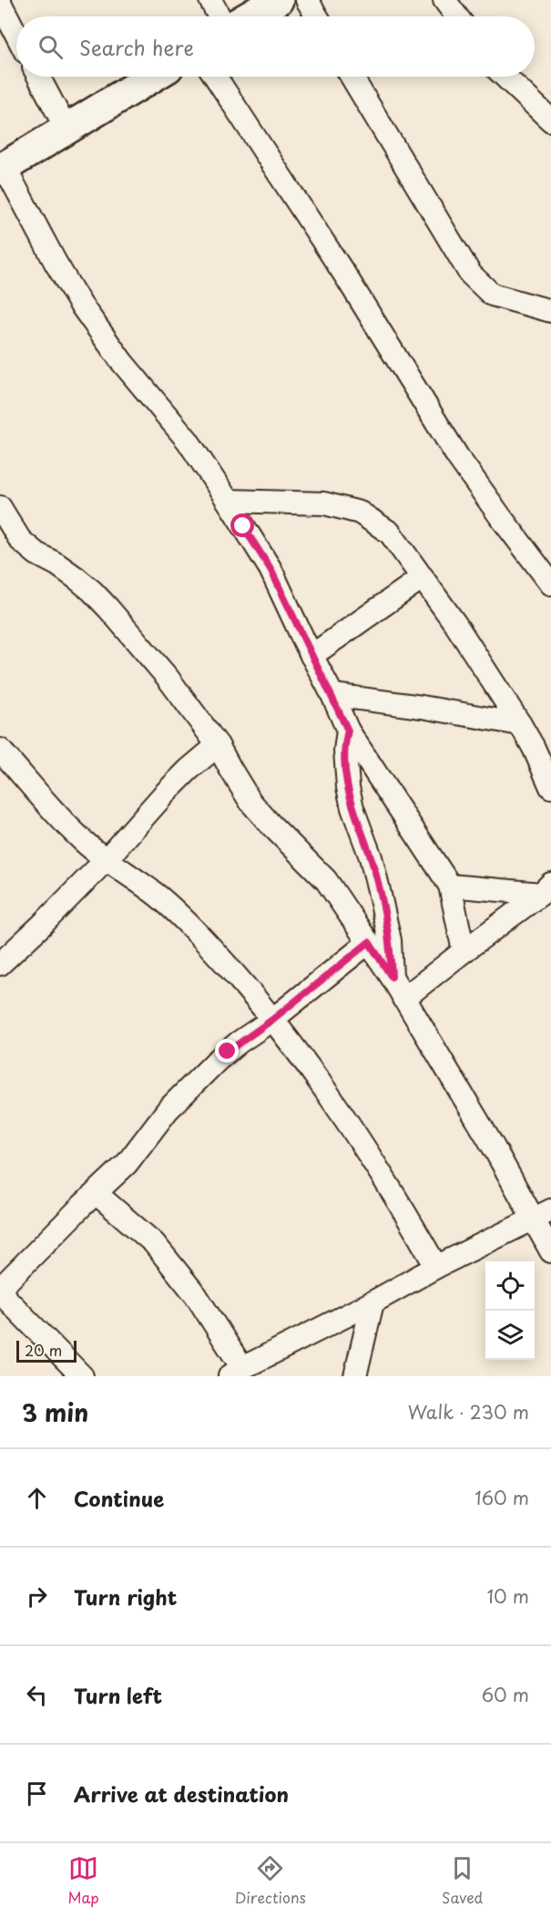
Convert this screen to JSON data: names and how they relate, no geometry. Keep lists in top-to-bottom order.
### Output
{
  "scale_bar": "20 m",
  "page": {
    "search": "Search here",
    "scale": "20 m",
    "heading": ["3 min", "Walk · 230 m"],
    "list": [
      ["Continue", "160 m"],
      ["Turn right", "10 m"],
      ["Turn left", "60 m"],
      "Arrive at destination"
    ],
    "nav": ["Map", "Directions", "Saved"]
  }
}
